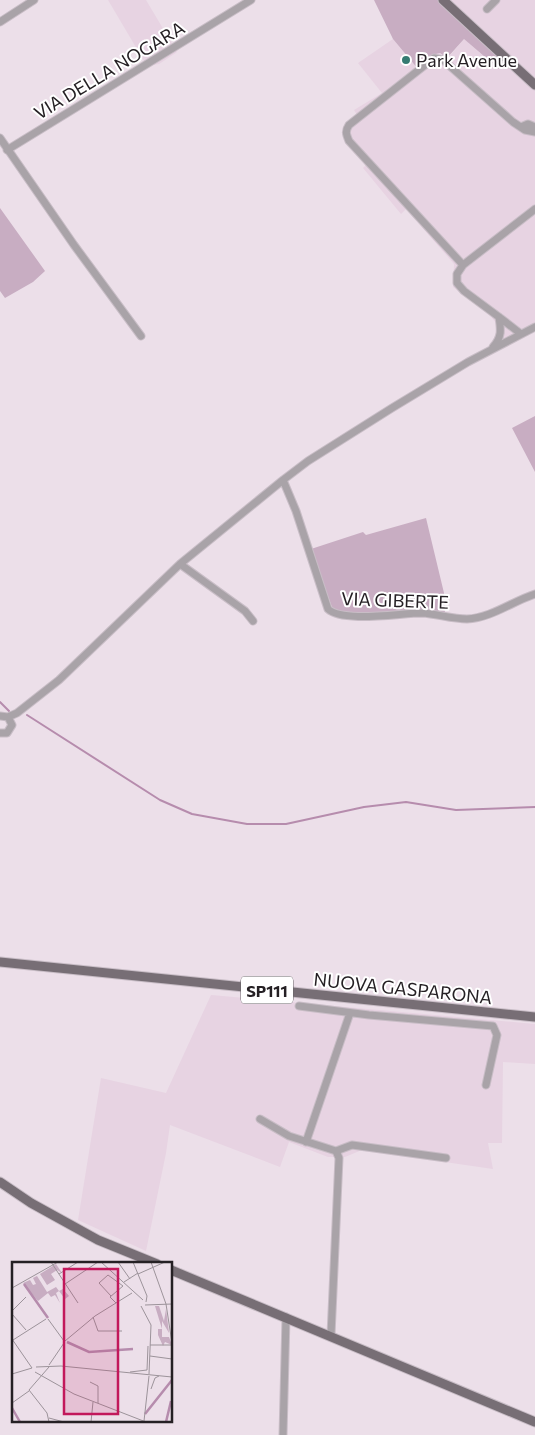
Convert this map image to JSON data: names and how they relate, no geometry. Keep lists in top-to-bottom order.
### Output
{
  "streets": {
    "main road": ["NUOVA GASPARONA", "SP111"],
    "street": ["VIA DELLA NOGARA", "VIA GIBERTE"]
  },
  "places": ["Park Avenue"]
}
